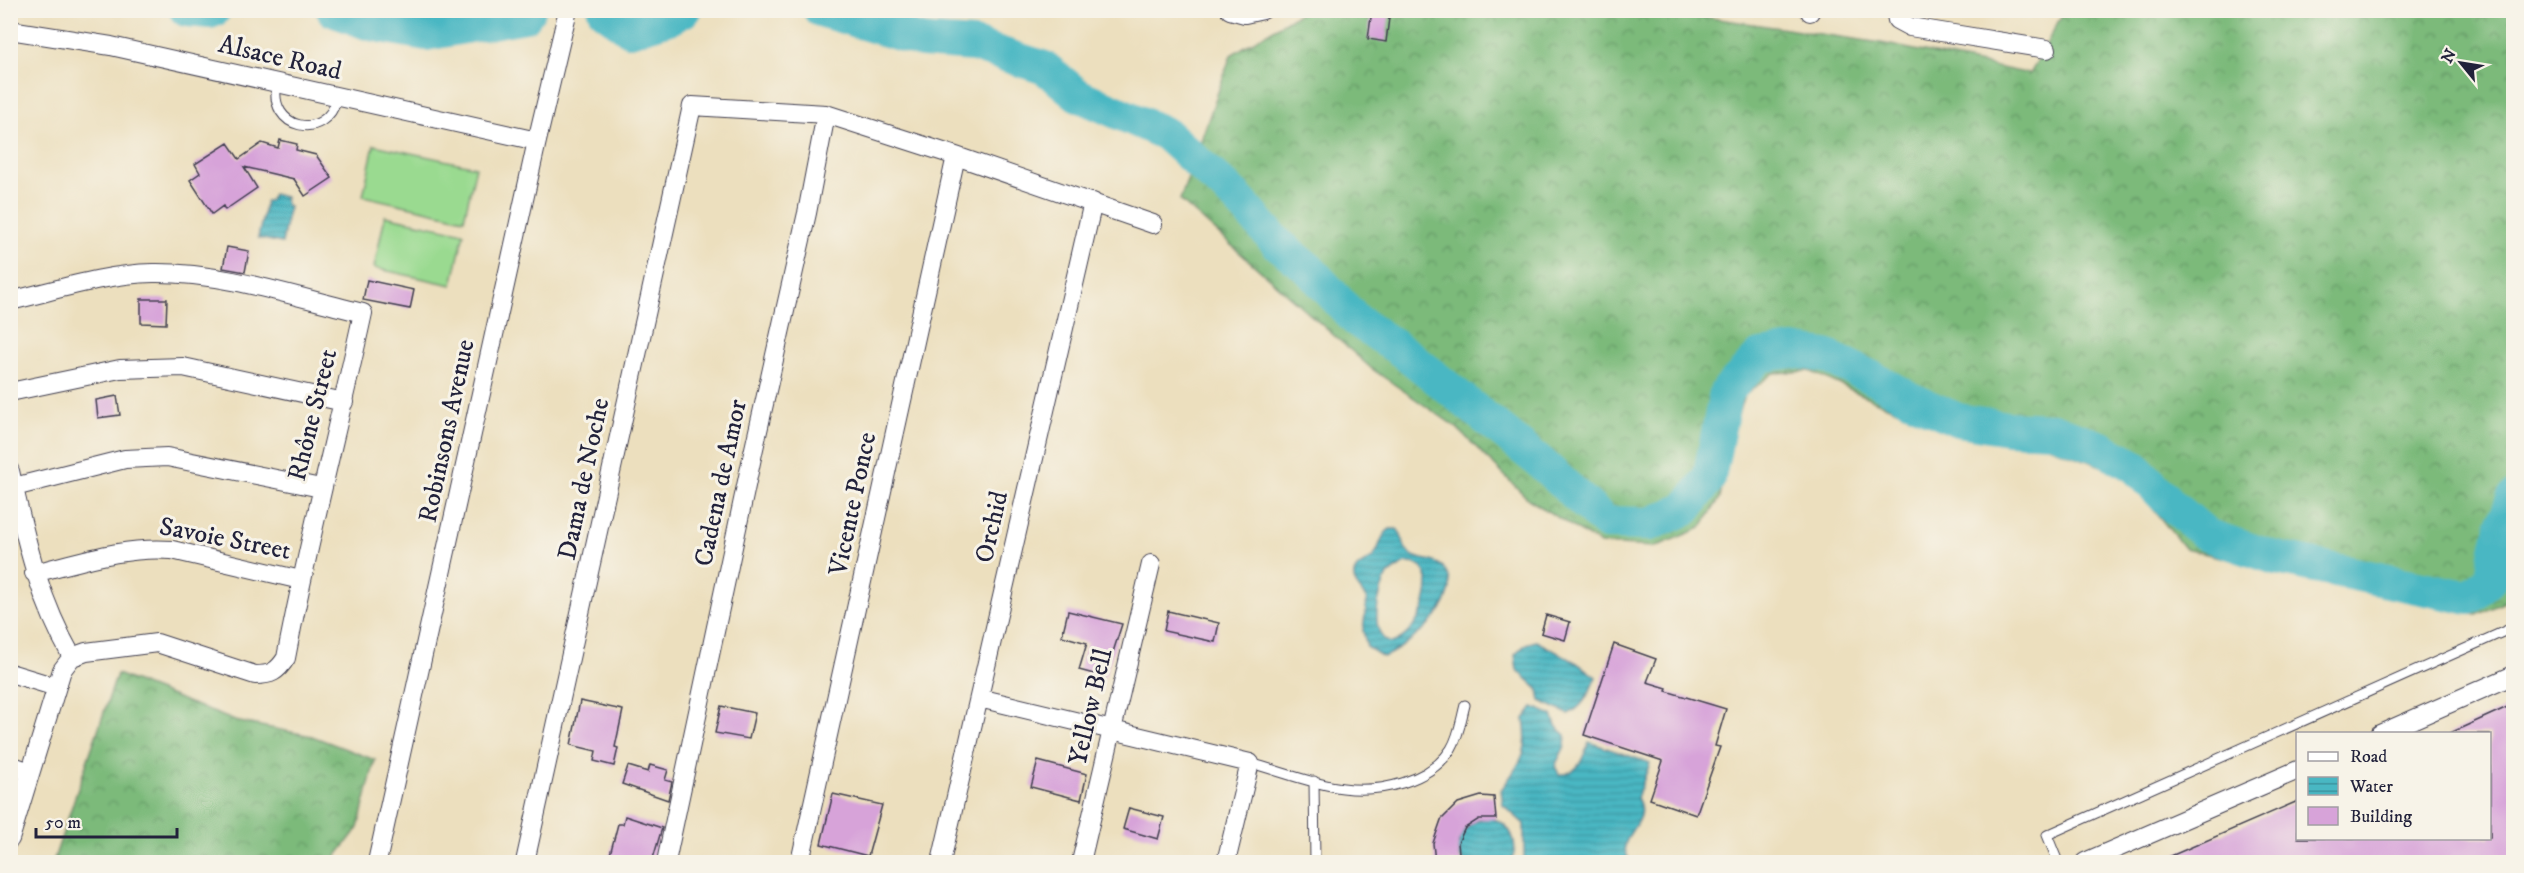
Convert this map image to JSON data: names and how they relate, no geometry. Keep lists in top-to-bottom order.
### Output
{
  "streets": {
    "street": [
      "Alsace Road",
      "Rhône Street",
      "Robinsons Avenue",
      "Dama de Noche",
      "Cadena de Amor",
      "Vicente Ponce",
      "Orchid",
      "Savoie Street",
      "Yellow Bell"
    ]
  },
  "crossings": [
    ["Alsace Road", "Robinsons Avenue"],
    ["Rhône Street", "Savoie Street"],
    ["Dama de Noche", "Cadena de Amor"]
  ],
  "legend": ["Road", "Water", "Building"],
  "scale_bar": "50 m",
  "north": "top left"
}
